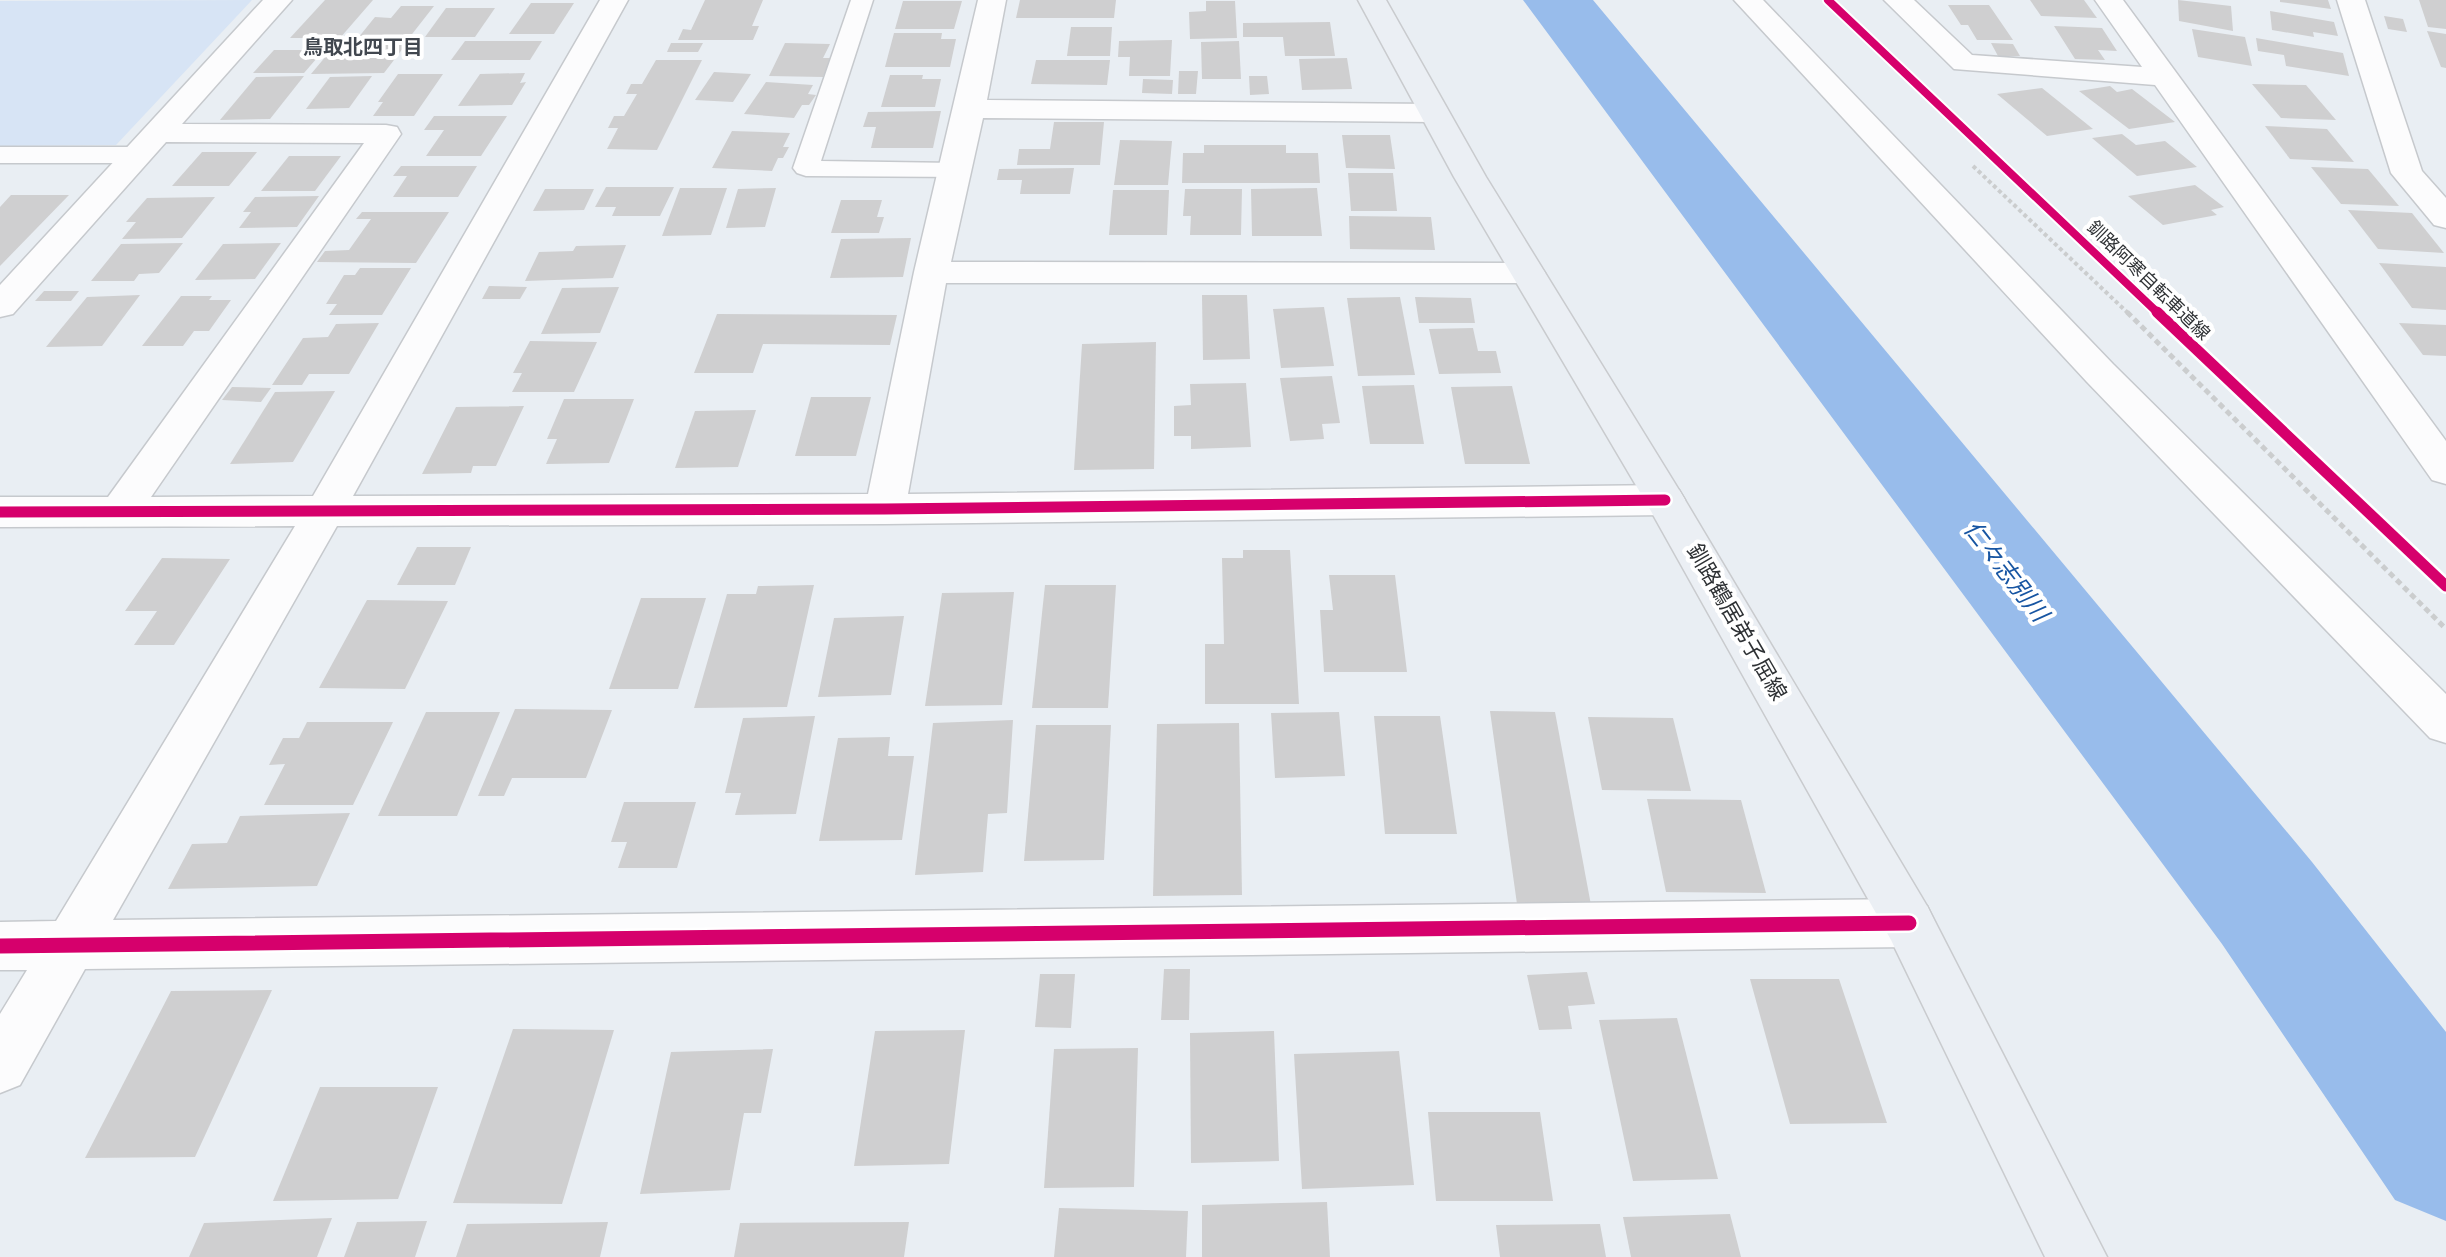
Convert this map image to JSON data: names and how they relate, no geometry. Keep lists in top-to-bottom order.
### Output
{
  "streets": {
    "main road": ["釧路鶴居弟子屈線"],
    "cycle path": ["釧路阿寒自転車道線"]
  },
  "districts": ["鳥取北四丁目"],
  "water": ["仁々志別川"]
}
